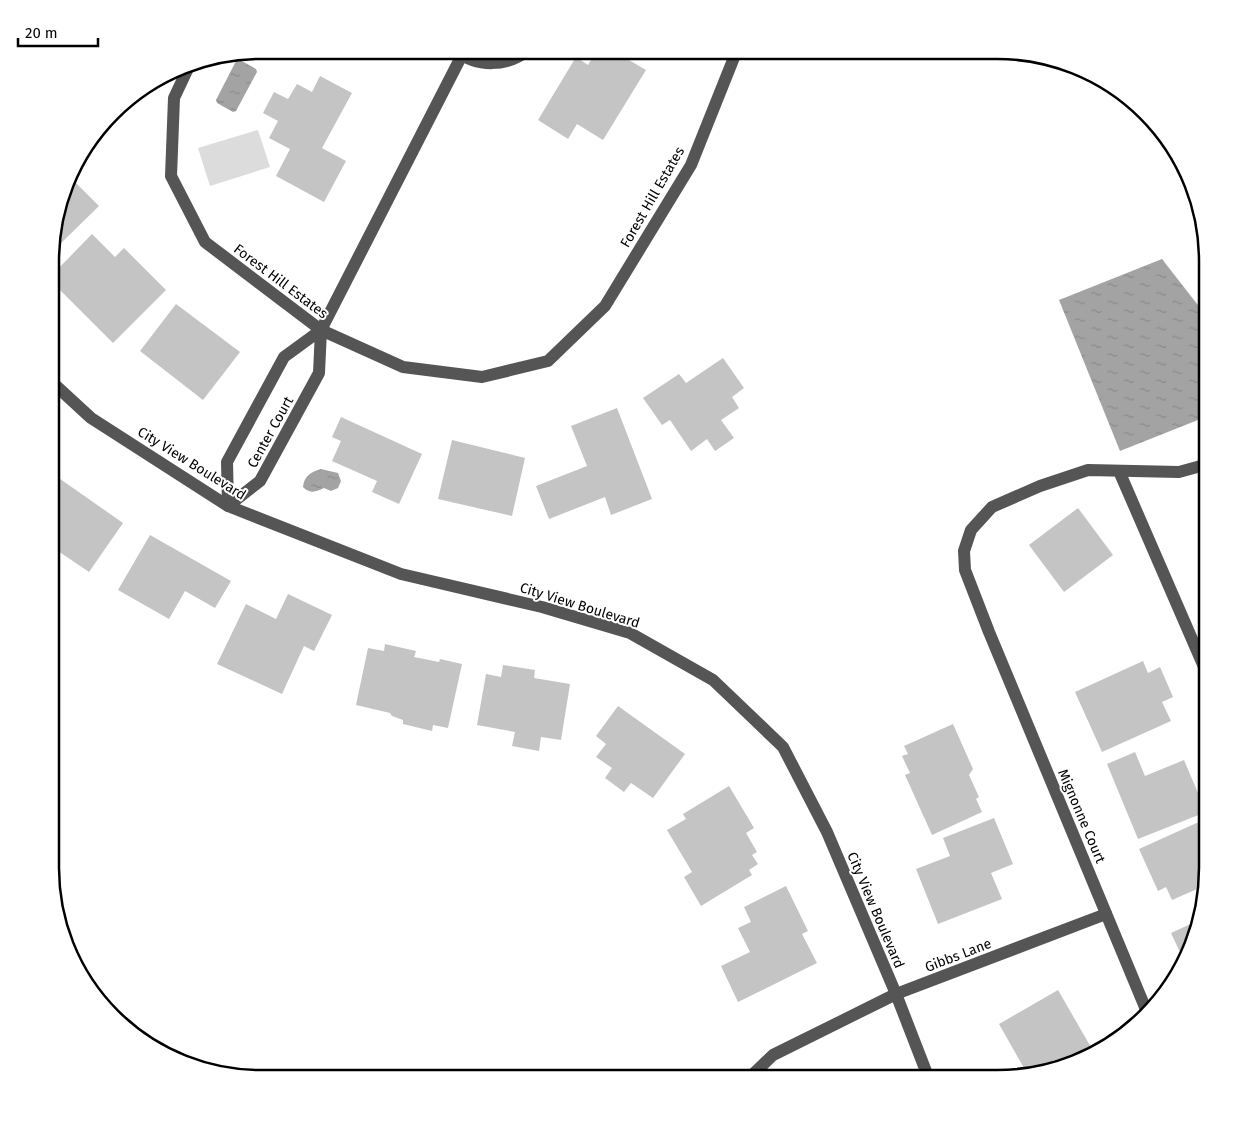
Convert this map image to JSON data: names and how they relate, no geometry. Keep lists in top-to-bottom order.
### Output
{
  "streets": {
    "street": [
      "Forest Hill Estates",
      "Center Court",
      "City View Boulevard",
      "Mignonne Court",
      "Gibbs Lane"
    ]
  },
  "crossings": [
    ["Forest Hill Estates", "Center Court"],
    ["Center Court", "City View Boulevard"],
    ["City View Boulevard", "Gibbs Lane"],
    ["Mignonne Court", "Gibbs Lane"]
  ],
  "scale_bar": "20 m"
}
